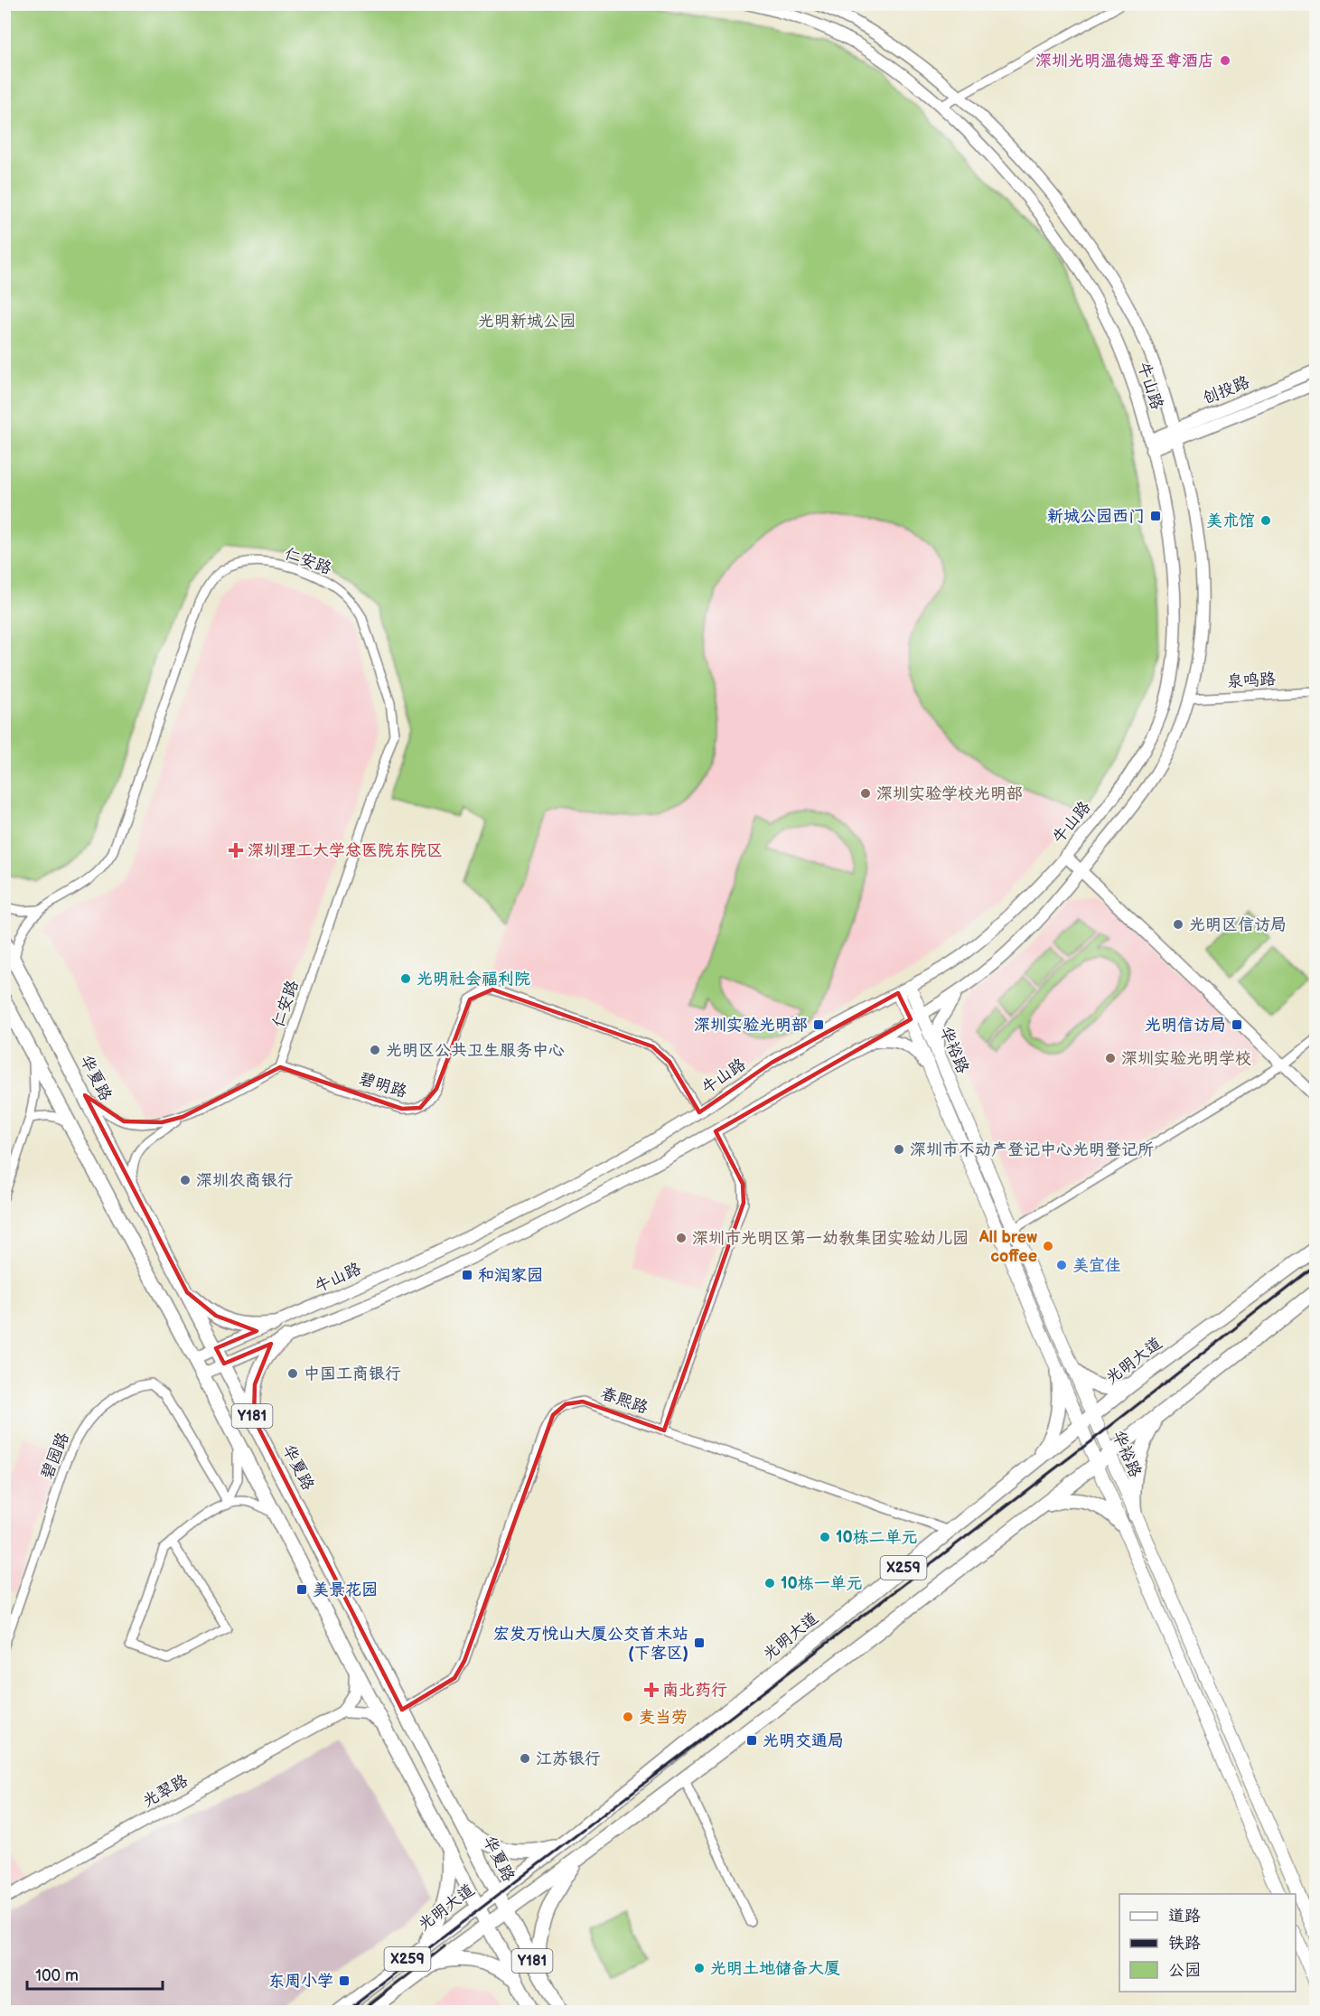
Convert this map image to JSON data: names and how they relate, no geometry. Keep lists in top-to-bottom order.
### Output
{
  "streets": {
    "main road": [
      "华裕路",
      "华夏路",
      "光明大道",
      "Y181",
      "X259"
    ],
    "street": [
      "牛山路",
      "创投路",
      "仁安路",
      "泉鸣路",
      "碧明路",
      "春熙路",
      "碧园路",
      "光翠路"
    ]
  },
  "crossings": [
    ["牛山路", "创投路"],
    ["牛山路", "泉鸣路"],
    ["牛山路", "华裕路"],
    ["牛山路", "华夏路"],
    ["牛山路", "碧明路"],
    ["牛山路", "Y181"],
    ["仁安路", "华夏路"],
    ["仁安路", "碧明路"],
    ["华裕路", "光明大道"],
    ["华裕路", "X259"],
    ["华夏路", "光明大道"],
    ["华夏路", "春熙路"],
    ["华夏路", "X259"],
    ["光明大道", "春熙路"],
    ["光明大道", "Y181"],
    ["Y181", "X259"]
  ],
  "parks": ["光明新城公园"],
  "places": {
    "other": [
      "深圳光明温德姆至尊酒店",
      "美术馆",
      "深圳实验学校光明部",
      "光明区信访局",
      "光明社会福利院",
      "光明区公共卫生服务中心",
      "深圳实验光明学校",
      "深圳市不动产登记中心光明登记所",
      "深圳农商银行",
      "深圳市光明区第一幼教集团实验幼儿园",
      "All brew coffee",
      "美宜佳",
      "中国工商银行",
      "10栋二单元",
      "10栋一单元",
      "麦当劳",
      "江苏银行",
      "光明土地储备大厦"
    ],
    "transit": [
      "新城公园西门",
      "深圳实验光明部",
      "光明信访局",
      "和润家园",
      "美景花园",
      "宏发万悦山大厦公交首末站 (下客区)",
      "光明交通局",
      "东周小学"
    ],
    "health": ["深圳理工大学总医院东院区", "南北药行"]
  },
  "legend": ["道路", "铁路", "公园"],
  "scale_bar": "100 m"
}
